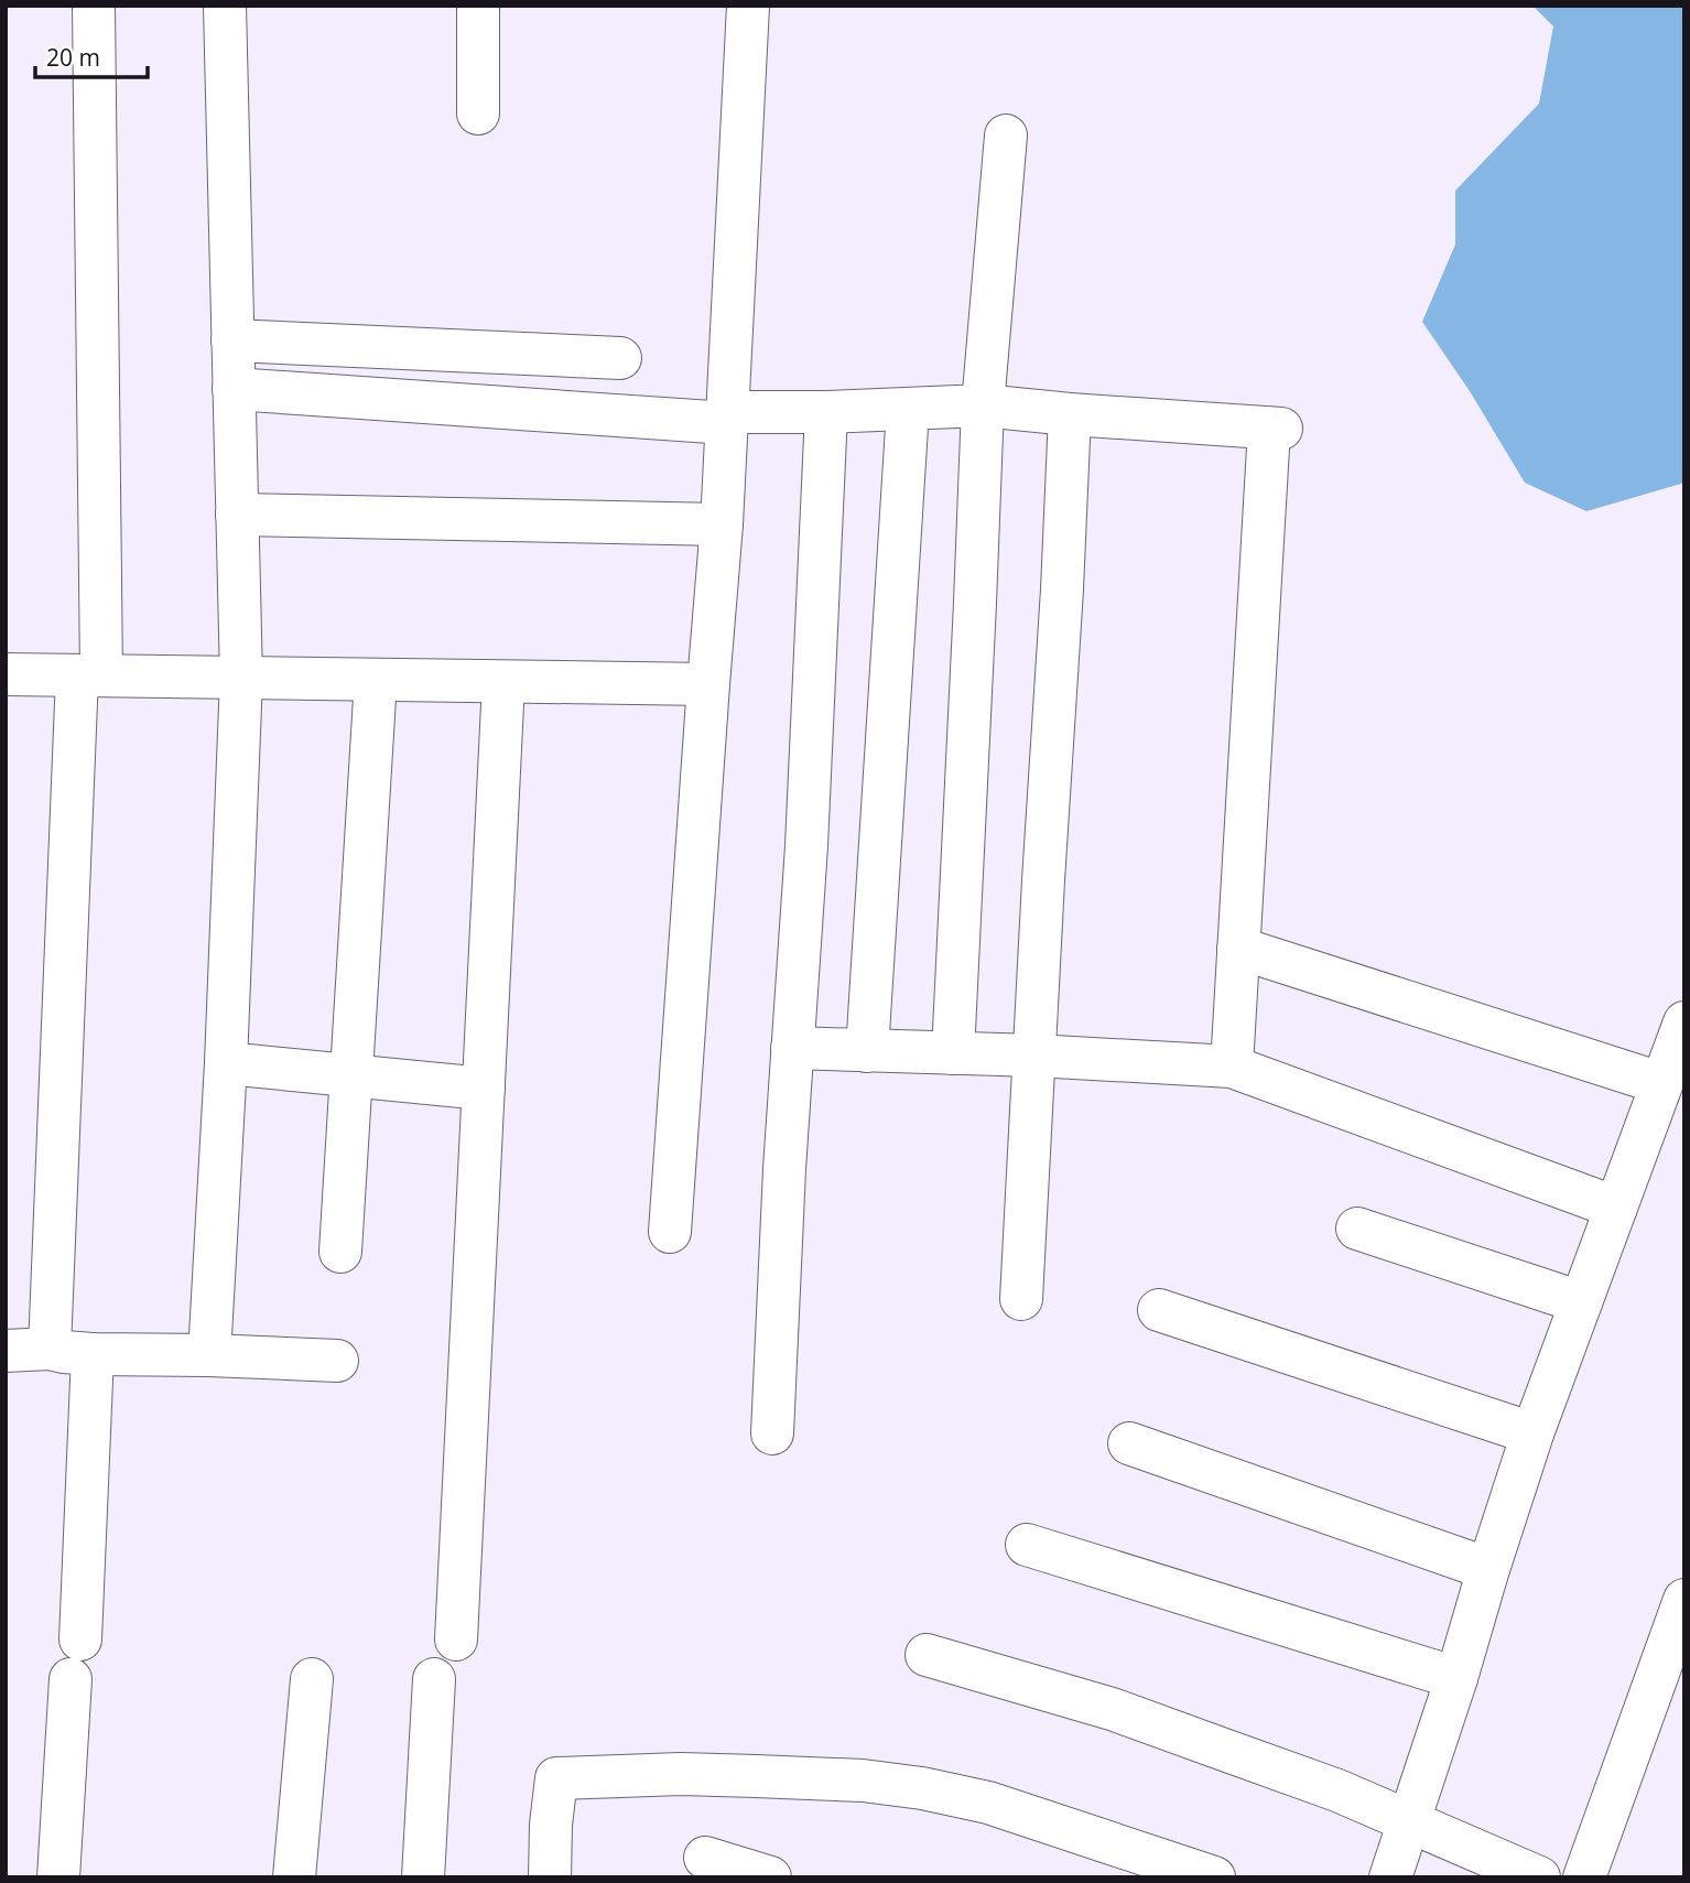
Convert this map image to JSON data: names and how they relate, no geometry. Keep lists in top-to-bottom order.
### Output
{
  "scale_bar": "20 m"
}
